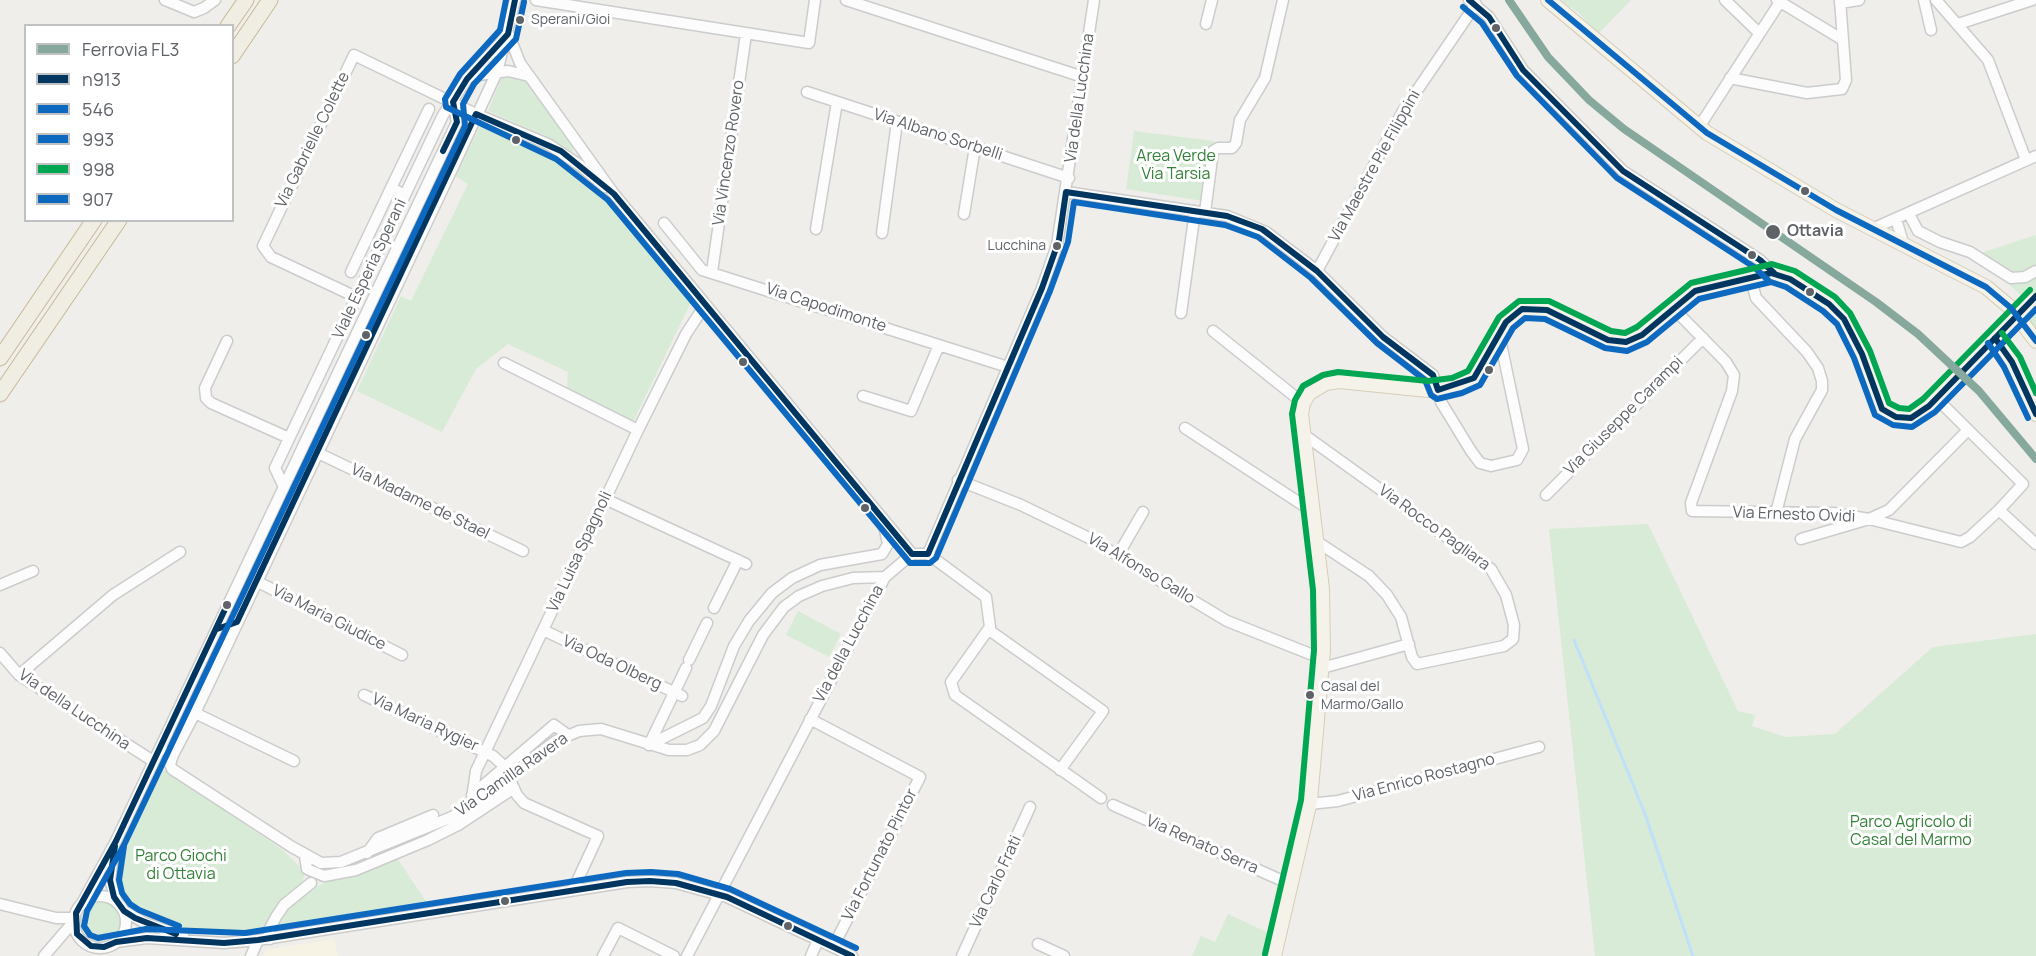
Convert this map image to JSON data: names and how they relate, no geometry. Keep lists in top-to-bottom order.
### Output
{
  "streets": {
    "street": [
      "Via della Lucchina",
      "Via Albano Sorbelli",
      "Via Gabrielle Colette",
      "Via Vincenzo Rovero",
      "Via Maestre Pie Filippini",
      "Viale Esperia Sperani",
      "Via Capodimonte",
      "Via Giuseppe Carampi",
      "Via Madame de Stael",
      "Via Ernesto Ovidi",
      "Via Rocco Pagliara",
      "Via Luisa Spagnoli",
      "Via Alfonso Gallo",
      "Via Maria Giudice",
      "Via Oda Olberg",
      "Via Maria Rygier",
      "Via Camilla Ravera",
      "Via Enrico Rostagno",
      "Via Renato Serra",
      "Via Fortunato Pintor",
      "Via Carlo Frati"
    ]
  },
  "crossings": [
    ["Via della Lucchina", "Via Albano Sorbelli"],
    ["Via della Lucchina", "Viale Esperia Sperani"],
    ["Via della Lucchina", "Via Capodimonte"],
    ["Via della Lucchina", "Via Alfonso Gallo"],
    ["Via della Lucchina", "Via Camilla Ravera"],
    ["Via della Lucchina", "Via Fortunato Pintor"],
    ["Via Gabrielle Colette", "Viale Esperia Sperani"],
    ["Via Vincenzo Rovero", "Via Capodimonte"],
    ["Viale Esperia Sperani", "Via Madame de Stael"],
    ["Viale Esperia Sperani", "Via Maria Giudice"],
    ["Viale Esperia Sperani", "Via Camilla Ravera"],
    ["Via Giuseppe Carampi", "Via Ernesto Ovidi"],
    ["Via Luisa Spagnoli", "Via Oda Olberg"],
    ["Via Luisa Spagnoli", "Via Maria Rygier"],
    ["Via Luisa Spagnoli", "Via Camilla Ravera"]
  ],
  "parks": ["Area Verde Via Tarsia", "Parco Agricolo di Casal del Marmo", "Parco Giochi di Ottavia"],
  "places": [
    "Sperani/Gioi",
    "Ottavia",
    "Lucchina",
    "Casal del Marmo/Gallo"
  ],
  "lines": [
    "rail line FL3",
    "transit line n913",
    "transit line 546",
    "transit line 907",
    "transit line 993",
    "transit line 998"
  ],
  "legend": [
    "Ferrovia FL3",
    "n913",
    "546",
    "993",
    "998",
    "907"
  ]
}
